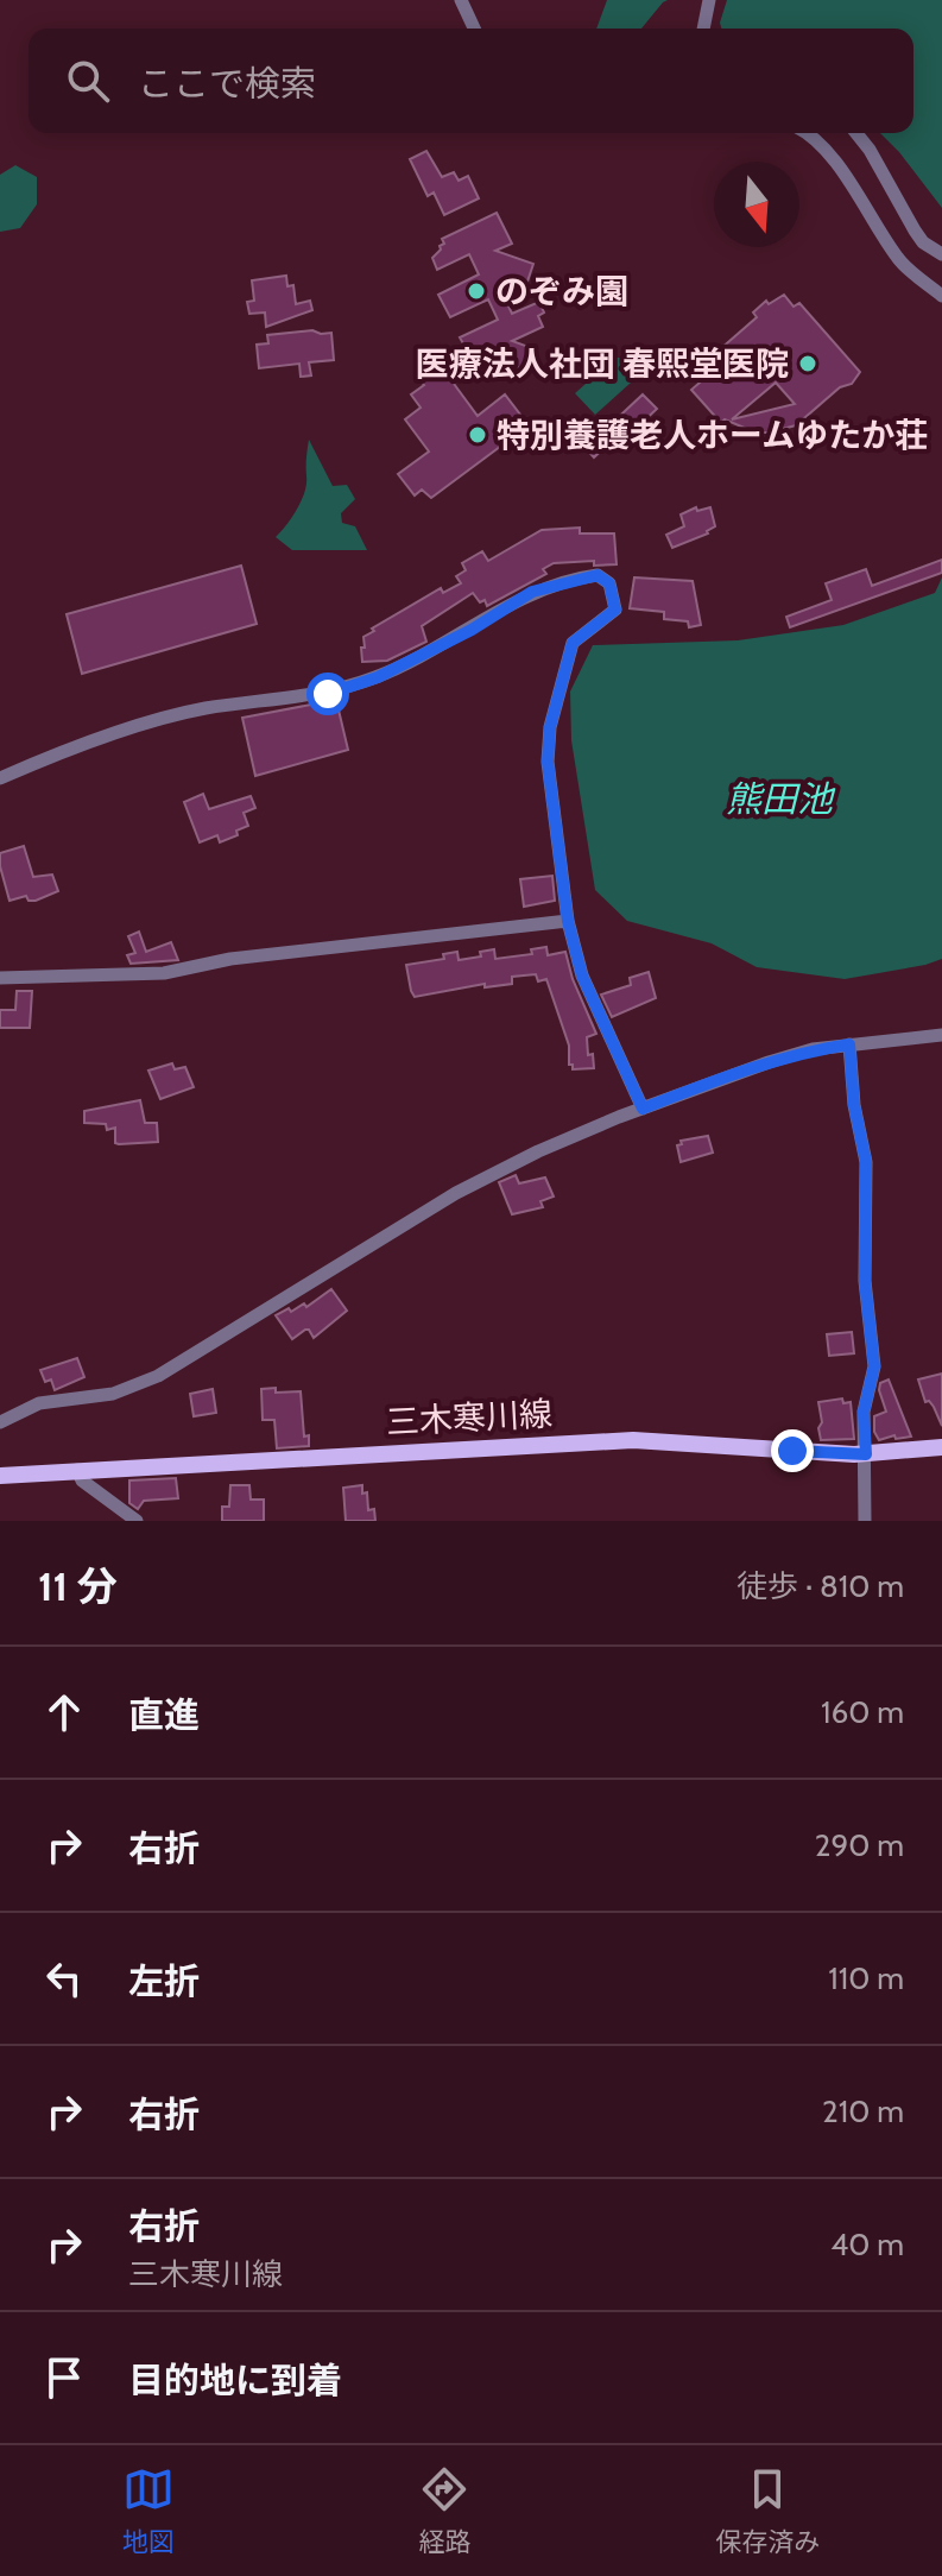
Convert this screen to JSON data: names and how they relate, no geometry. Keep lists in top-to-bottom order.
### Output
{
  "streets": {
    "main road": ["三木寒川線"]
  },
  "water": ["熊田池"],
  "places": ["のぞみ園", "医療法人社団 春熙堂医院", "特別養護老人ホームゆたか荘"],
  "north": "bottom",
  "page": {
    "search": "ここで検索",
    "heading": ["11 分", "徒歩 · 810 m"],
    "list": [
      ["直進", "160 m"],
      ["右折", "290 m"],
      ["左折", "110 m"],
      ["右折", "210 m"],
      ["右折", "三木寒川線", "40 m"],
      "目的地に到着"
    ],
    "nav": ["地図", "経路", "保存済み"]
  }
}
